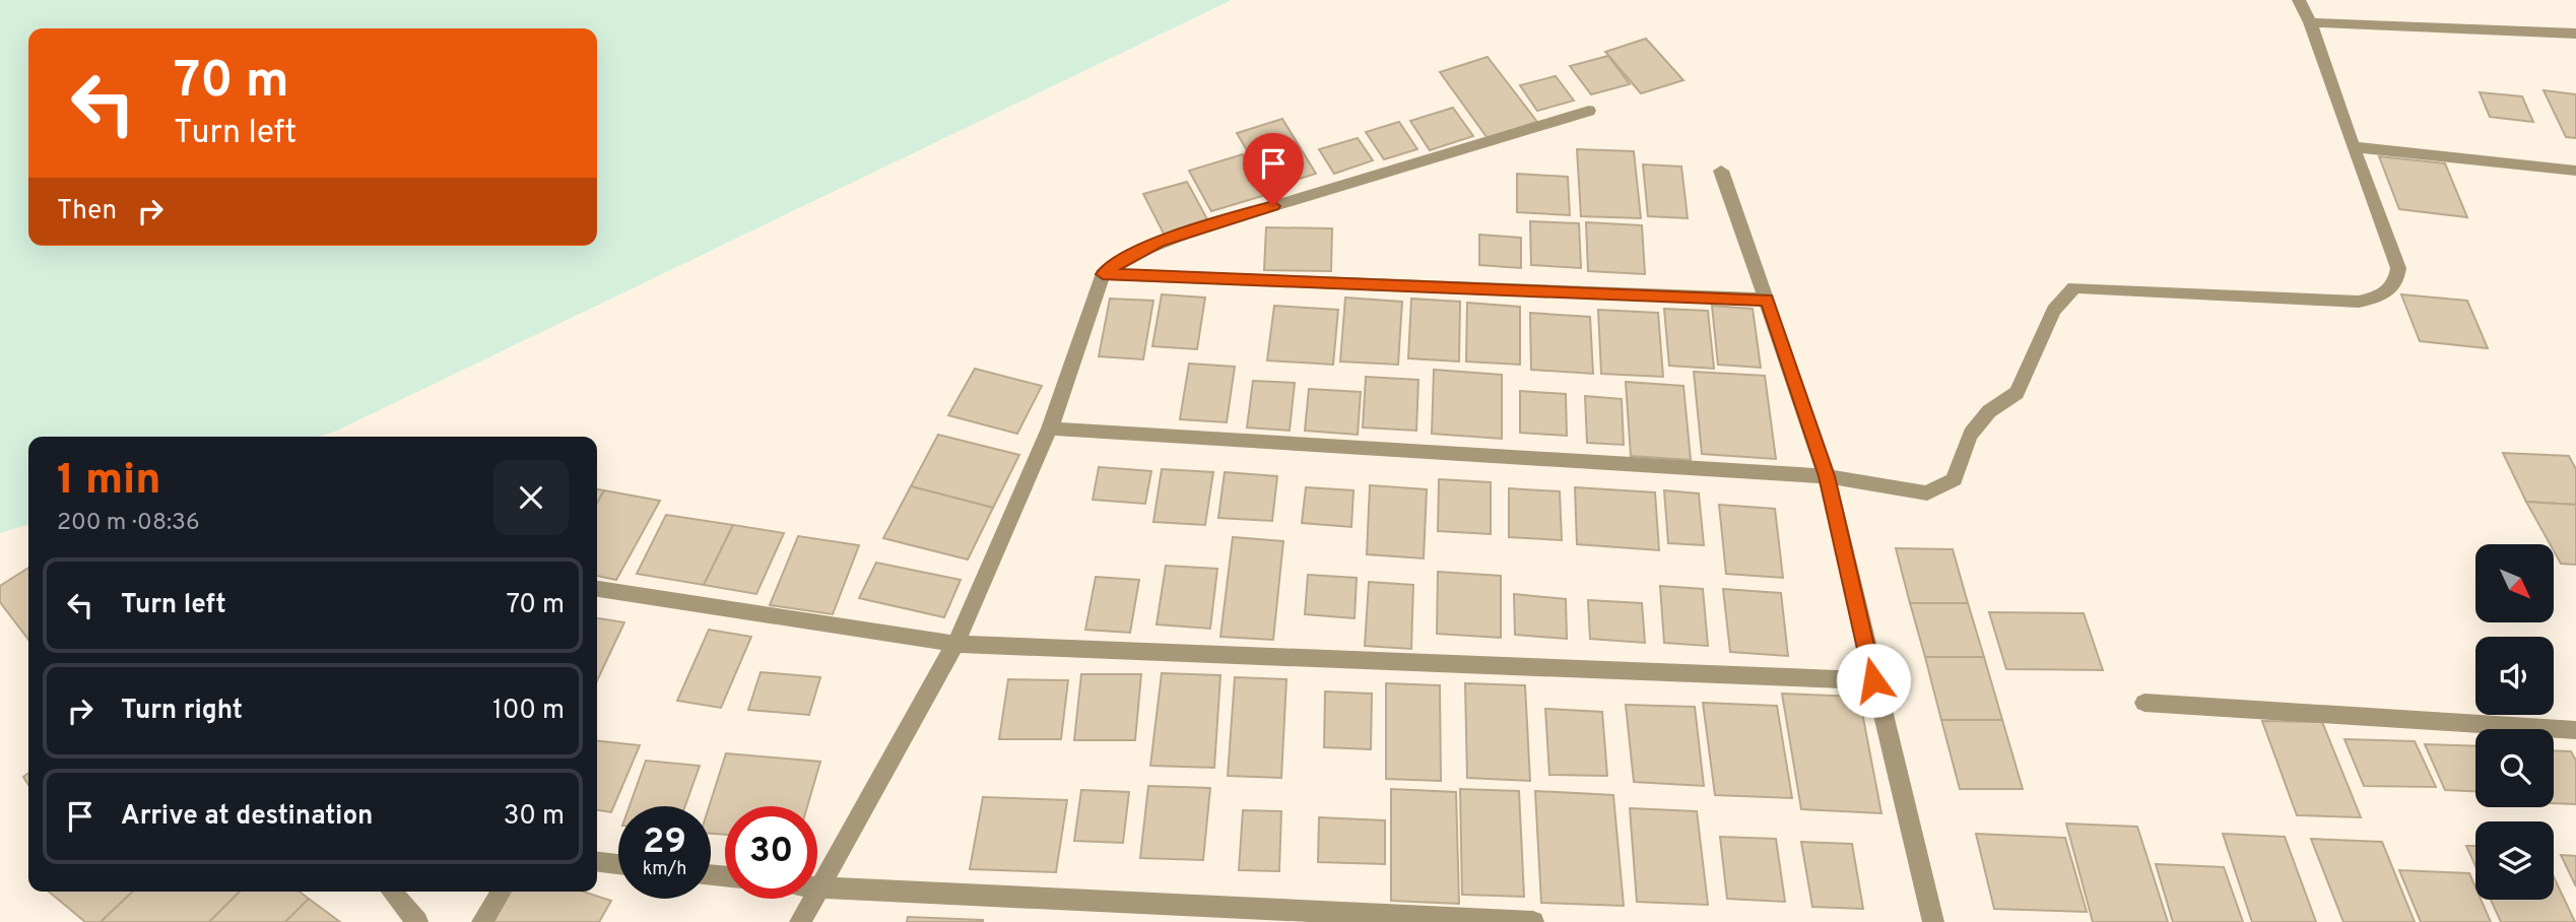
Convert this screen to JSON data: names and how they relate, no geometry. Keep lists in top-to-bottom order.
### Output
{
  "north": "bottom right",
  "page": {
    "turn": ["70 m", "Turn left"],
    "then": "Then",
    "heading": ["1 min", "200 m · 08:36"],
    "list": [
      {
        "name": "Turn left",
        "value": "70 m"
      },
      {
        "name": "Turn right",
        "value": "100 m"
      },
      {
        "name": "Arrive at destination",
        "value": "30 m"
      }
    ],
    "speed": "29 km/h",
    "limit": "30"
  }
}
